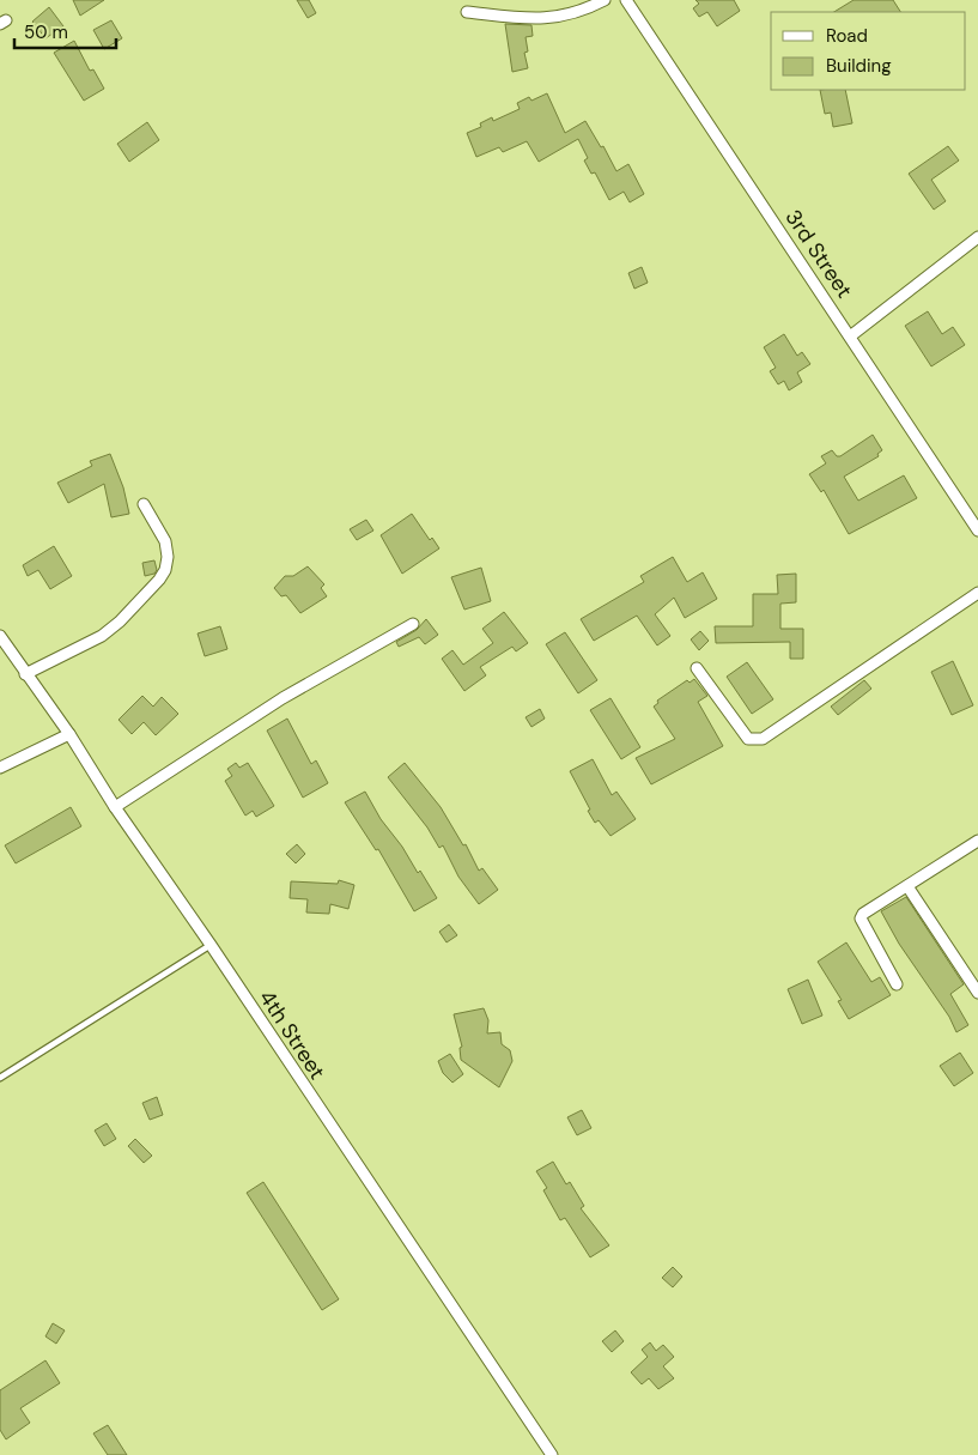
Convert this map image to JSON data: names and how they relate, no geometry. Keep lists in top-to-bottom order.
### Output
{
  "streets": {
    "street": ["3rd Street", "4th Street"]
  },
  "legend": ["Road", "Building"],
  "scale_bar": "50 m"
}
